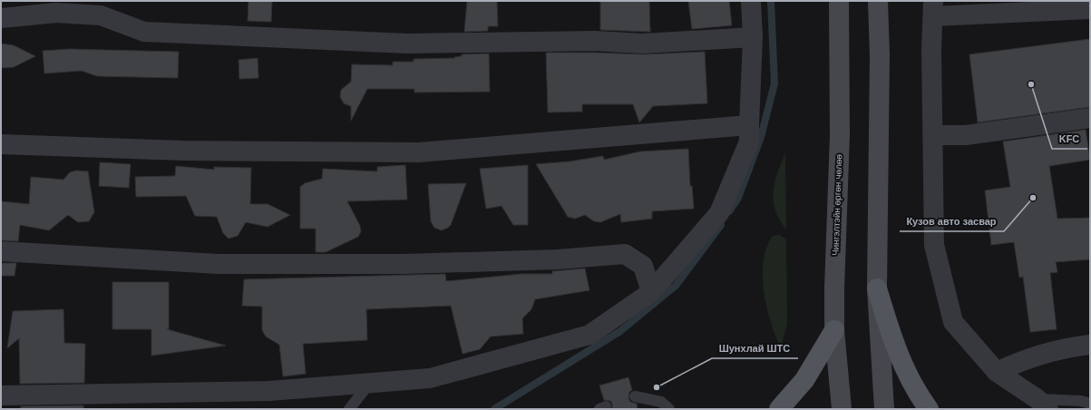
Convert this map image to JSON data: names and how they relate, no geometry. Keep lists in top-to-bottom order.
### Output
{
  "streets": {
    "main road": ["Чингэлтэйн өргөн чөлөө"]
  },
  "places": ["KFC", "Кузов авто засвар", "Шунхлай ШТС"]
}
